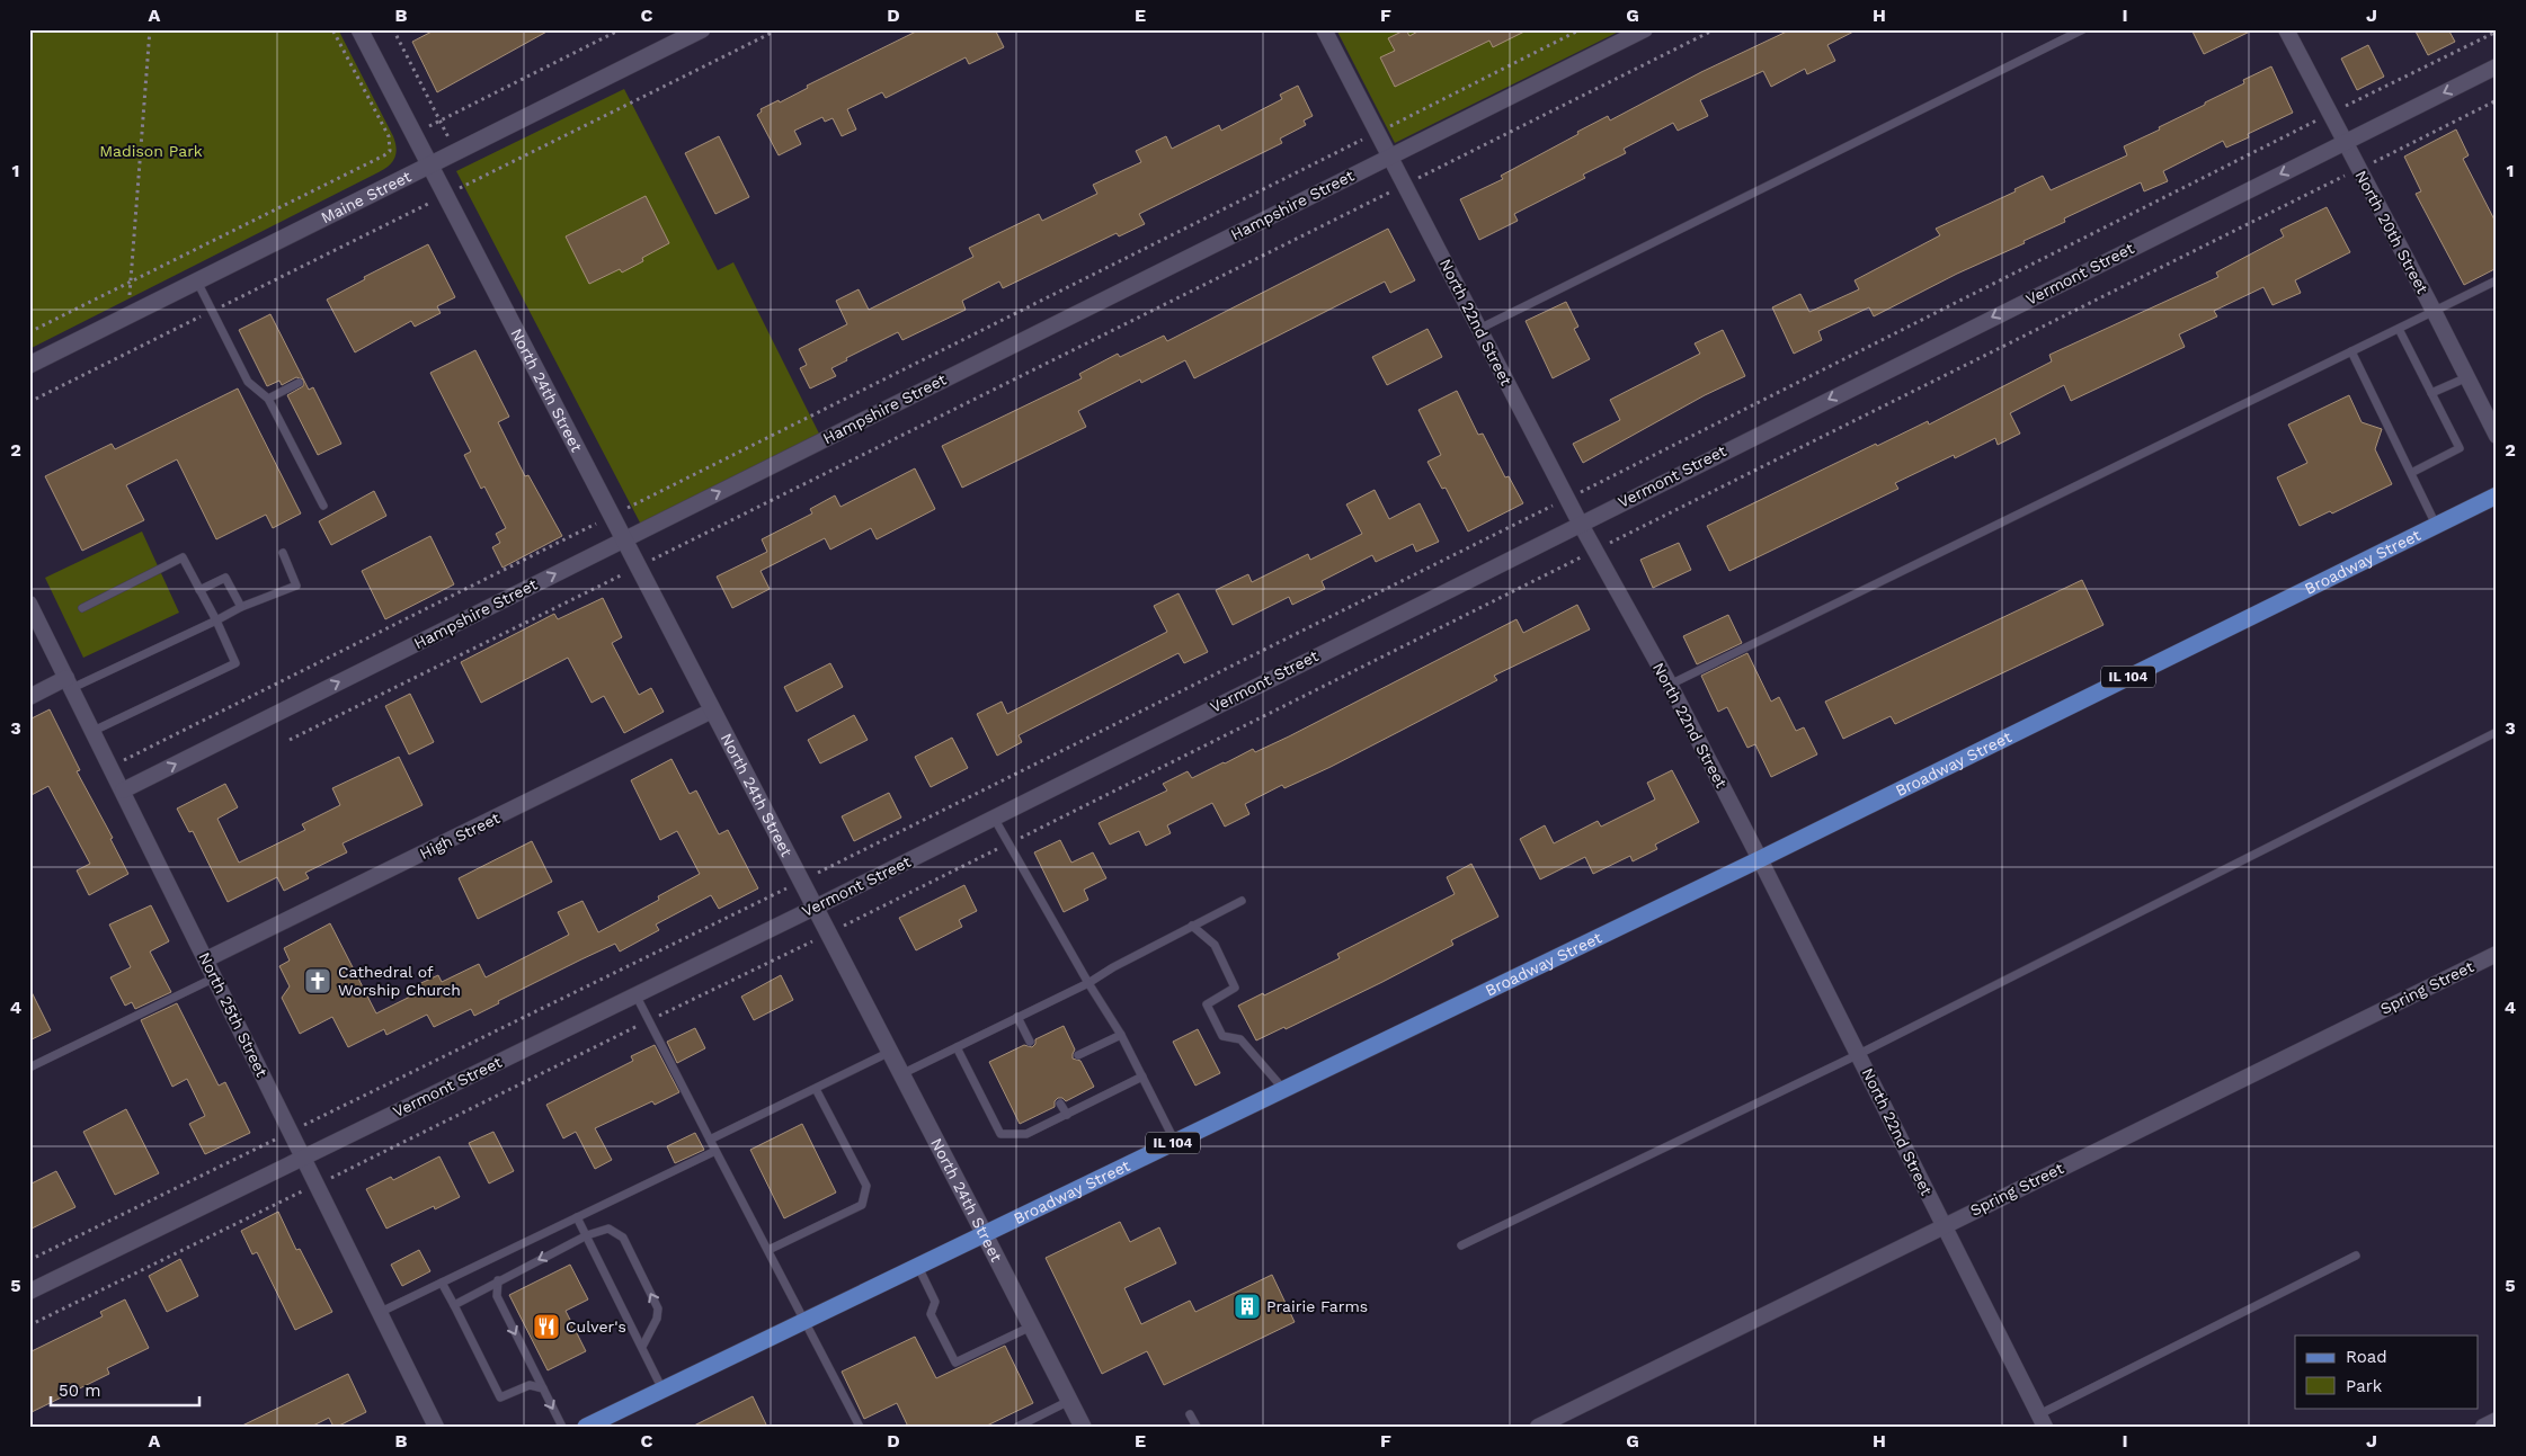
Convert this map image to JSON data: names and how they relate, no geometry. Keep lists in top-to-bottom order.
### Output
{
  "streets": {
    "main road": [
      "Maine Street",
      "North 24th Street",
      "Broadway Street",
      "IL 104"
    ],
    "street": [
      "Hampshire Street",
      "North 20th Street",
      "Vermont Street",
      "North 22nd Street",
      "High Street",
      "Spring Street",
      "North 25th Street"
    ]
  },
  "crossings": [
    ["Maine Street", "North 24th Street"],
    ["Hampshire Street", "North 22nd Street"],
    ["Hampshire Street", "North 24th Street"],
    ["Hampshire Street", "North 25th Street"],
    ["North 20th Street", "Vermont Street"],
    ["Vermont Street", "North 22nd Street"],
    ["Vermont Street", "North 24th Street"],
    ["Vermont Street", "North 25th Street"],
    ["North 22nd Street", "Broadway Street"],
    ["North 22nd Street", "Spring Street"],
    ["North 24th Street", "Broadway Street"],
    ["North 24th Street", "High Street"],
    ["High Street", "North 25th Street"]
  ],
  "one_way": ["Hampshire Street", "Vermont Street"],
  "parks": ["Madison Park"],
  "places": {
    "church": ["Cathedral of Worship Church"],
    "building": ["Prairie Farms"],
    "restaurant": ["Culver's"]
  },
  "legend": ["Road", "Park"],
  "scale_bar": "50 m",
  "grid": {
    "columns": [
      "A",
      "B",
      "C",
      "D",
      "E",
      "F",
      "G",
      "H",
      "I",
      "J"
    ],
    "rows": [
      "1",
      "2",
      "3",
      "4",
      "5"
    ]
  }
}
